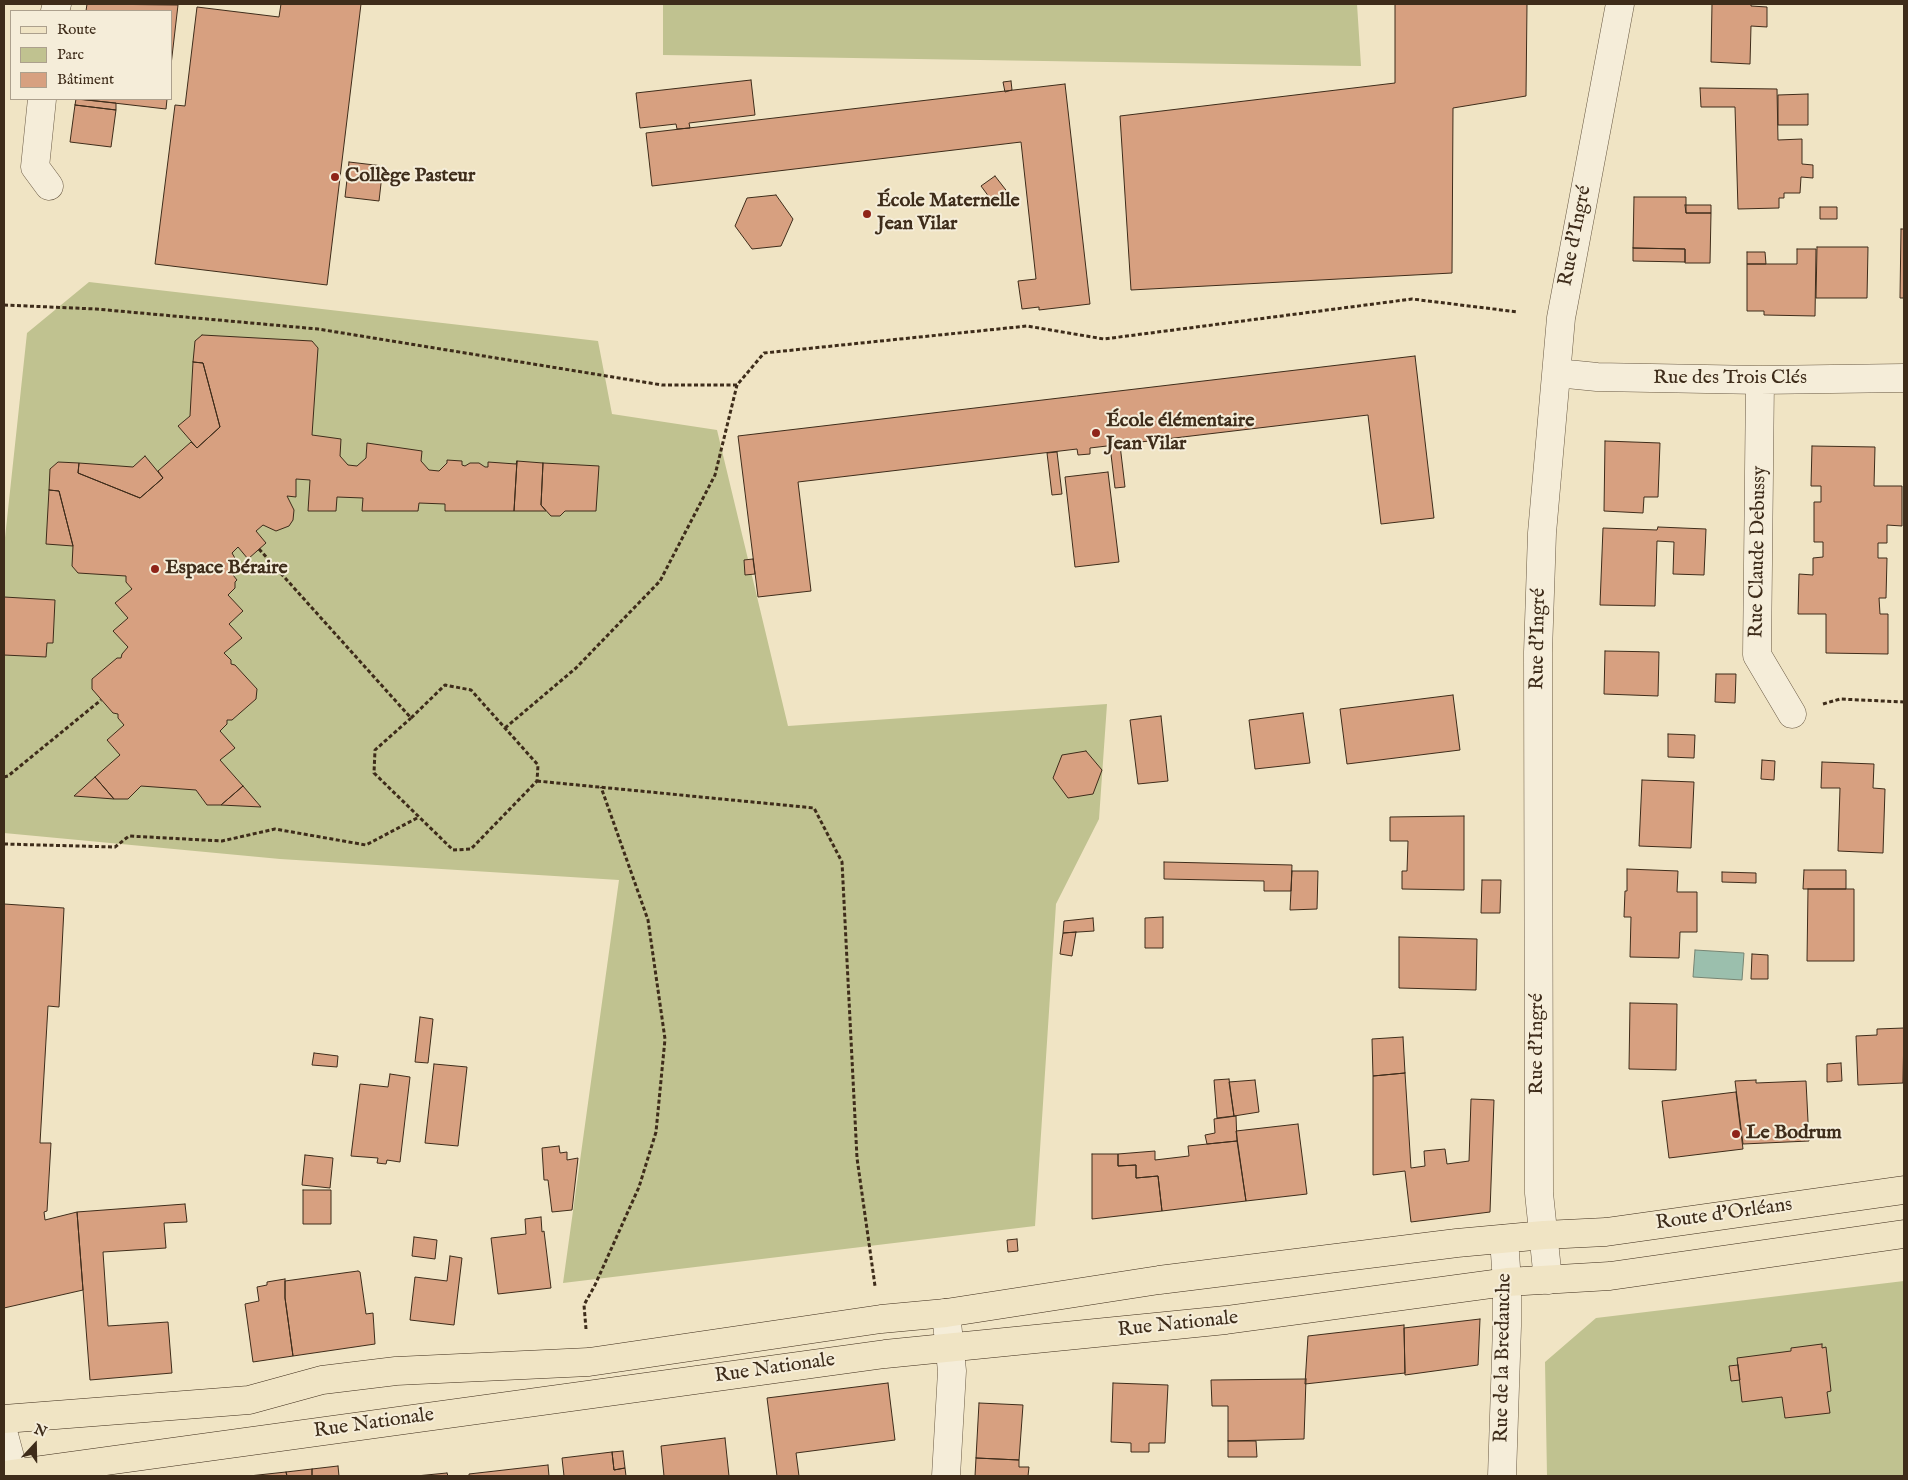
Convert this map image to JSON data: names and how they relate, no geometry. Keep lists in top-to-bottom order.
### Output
{
  "streets": {
    "main road": ["Route d'Orléans", "Rue Nationale"],
    "street": [
      "Rue d'Ingré",
      "Rue des Trois Clés",
      "Rue Claude Debussy",
      "Rue de la Bredauche"
    ]
  },
  "crossings": [
    ["Rue d'Ingré", "Rue des Trois Clés"],
    ["Rue d'Ingré", "Route d'Orléans"],
    ["Rue d'Ingré", "Rue Nationale"],
    ["Rue des Trois Clés", "Rue Claude Debussy"],
    ["Route d'Orléans", "Rue Nationale"],
    ["Rue Nationale", "Rue de la Bredauche"]
  ],
  "places": [
    "Collège Pasteur",
    "École Maternelle Jean Vilar",
    "École élémentaire Jean Vilar",
    "Espace Béraire",
    "Le Bodrum"
  ],
  "legend": ["Route", "Parc", "Bâtiment"],
  "north": "top"
}
